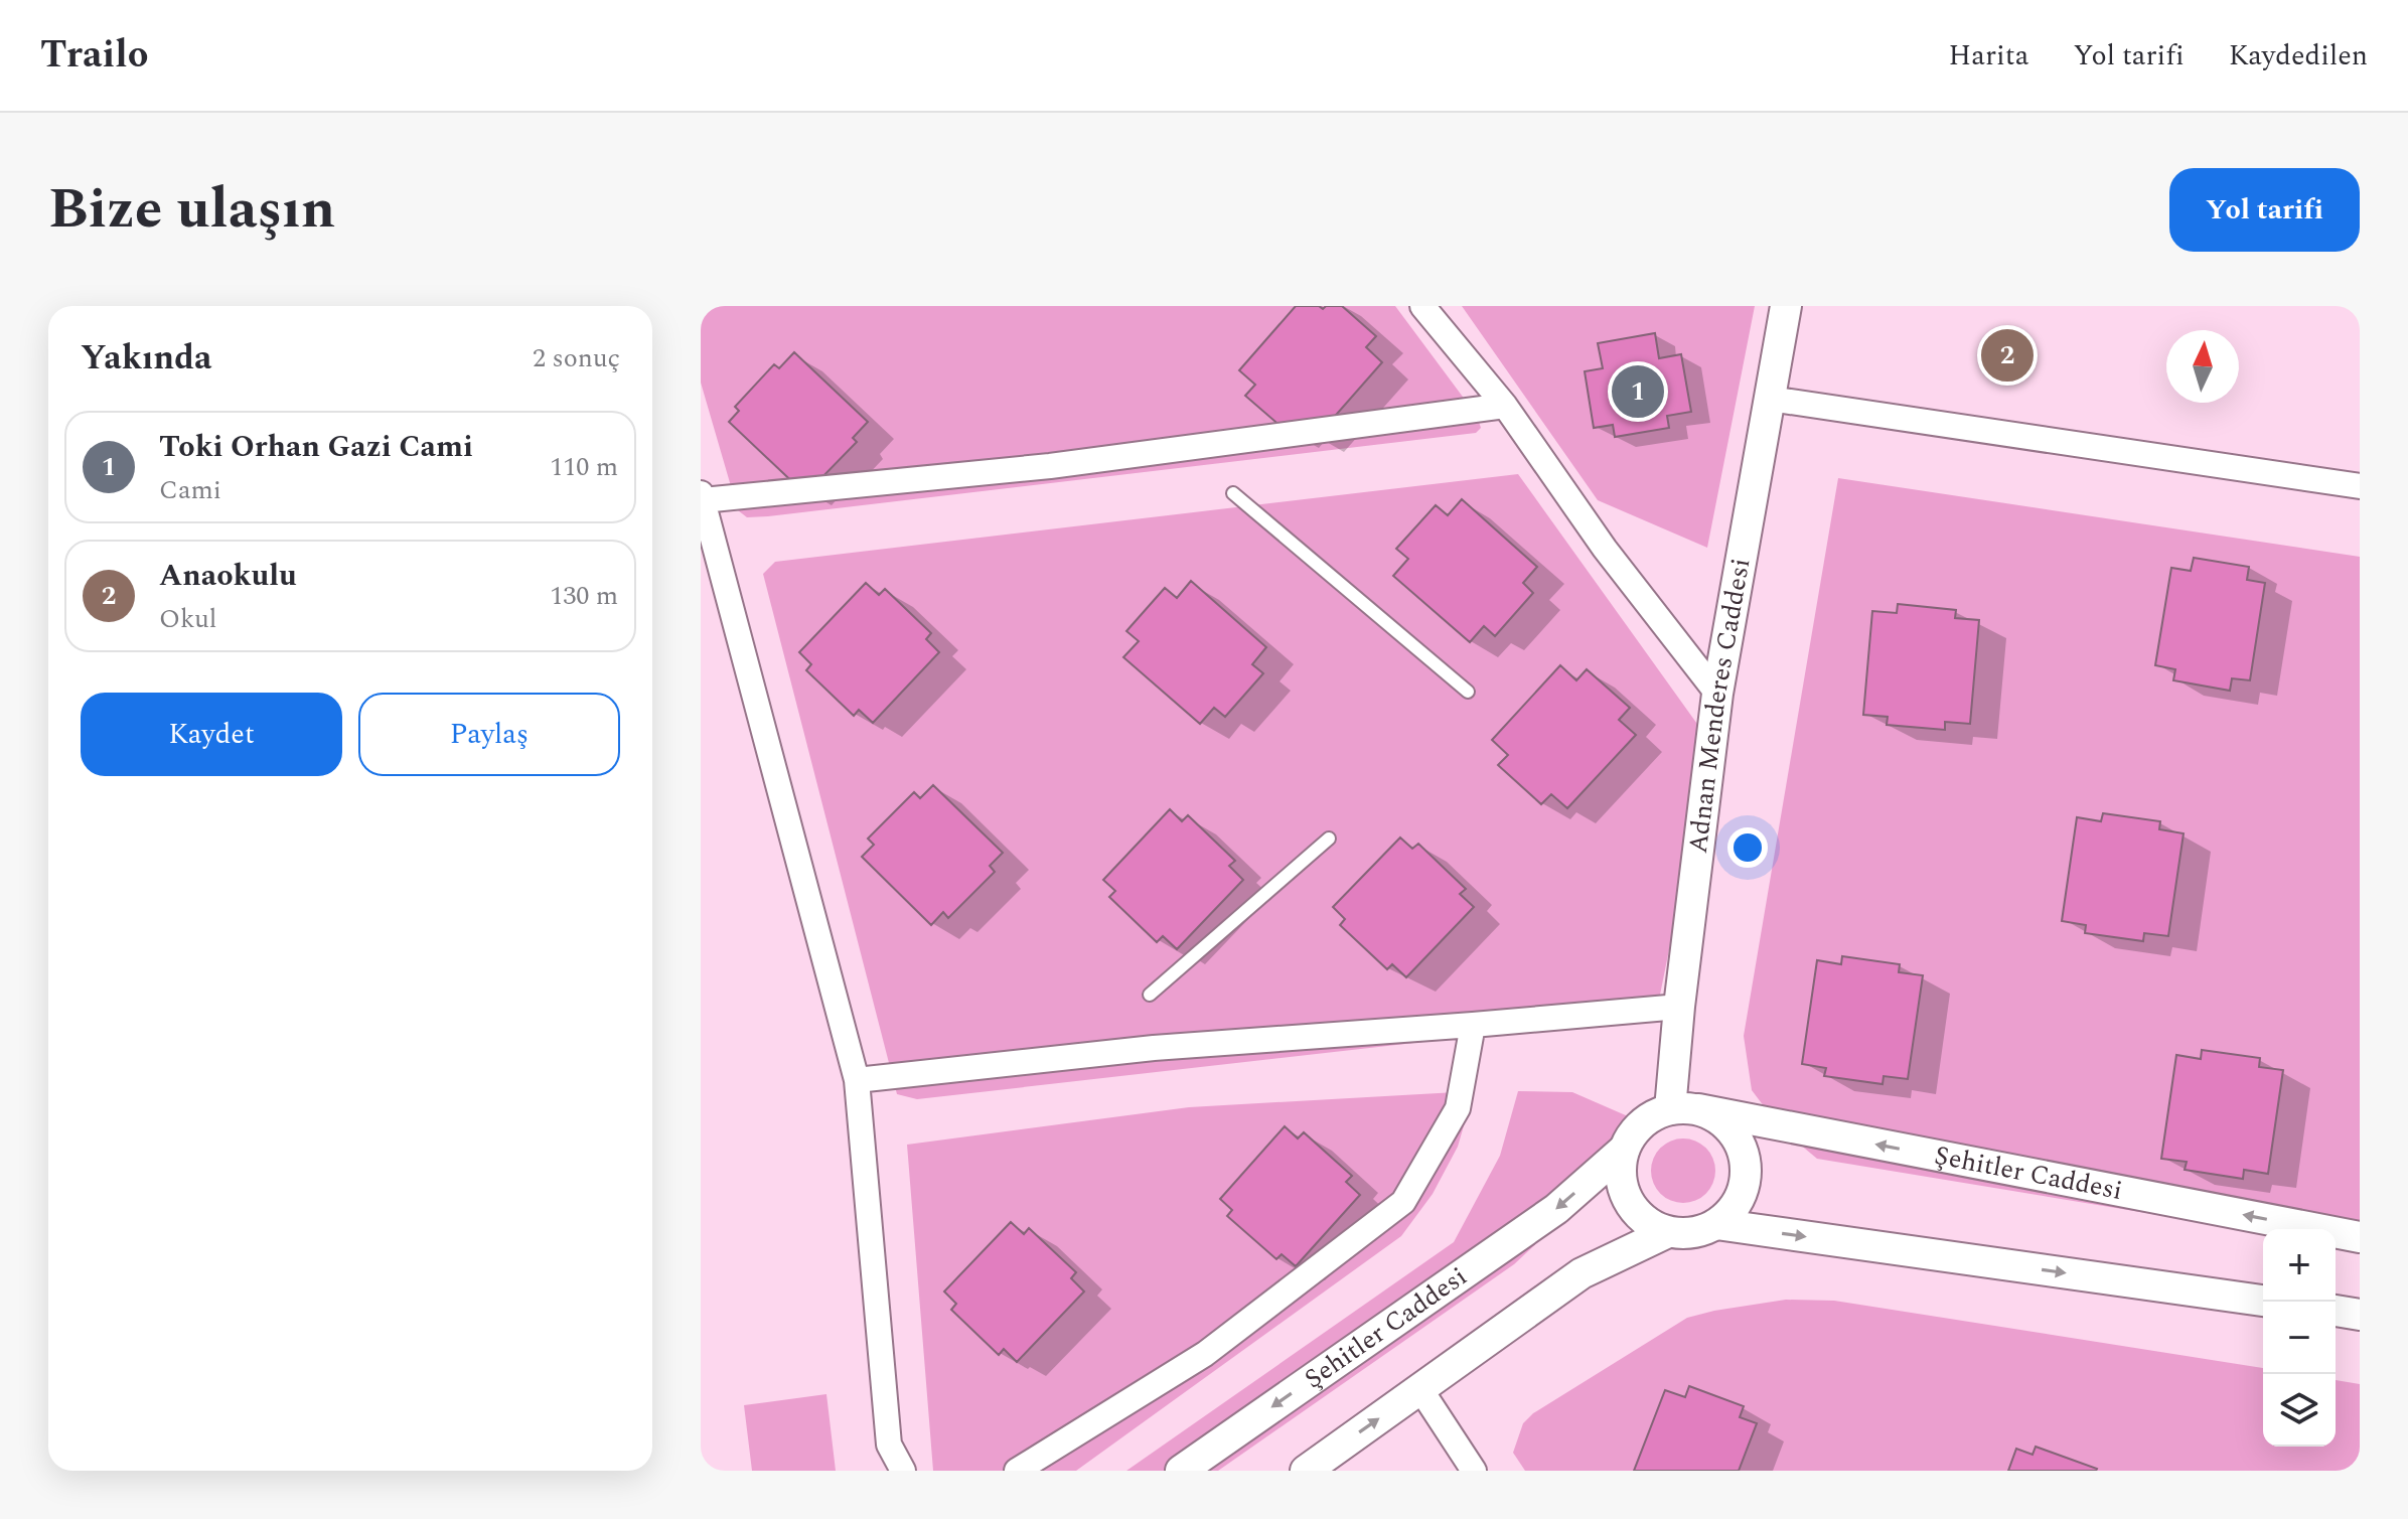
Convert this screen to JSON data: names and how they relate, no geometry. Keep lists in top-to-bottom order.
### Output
{
  "streets": {
    "street": ["Adnan Menderes Caddesi", "Şehitler Caddesi"]
  },
  "crossings": [
    ["Adnan Menderes Caddesi", "Şehitler Caddesi"]
  ],
  "north": "top",
  "page": {
    "header": "Trailo",
    "nav": ["Harita", "Yol tarifi", "Kaydedilen"],
    "title": "Bize ulaşın",
    "buttons": [
      "Yol tarifi",
      ["Kaydet", "Paylaş"]
    ],
    "heading": ["Yakında", "2 sonuç"],
    "pins": ["2", "1"],
    "list": [
      {
        "mark": "1",
        "name": "Toki Orhan Gazi Cami",
        "note": "Cami",
        "value": "110 m"
      },
      {
        "mark": "2",
        "name": "Anaokulu",
        "note": "Okul",
        "value": "130 m"
      }
    ],
    "map_buttons": ["+", "−"]
  }
}
